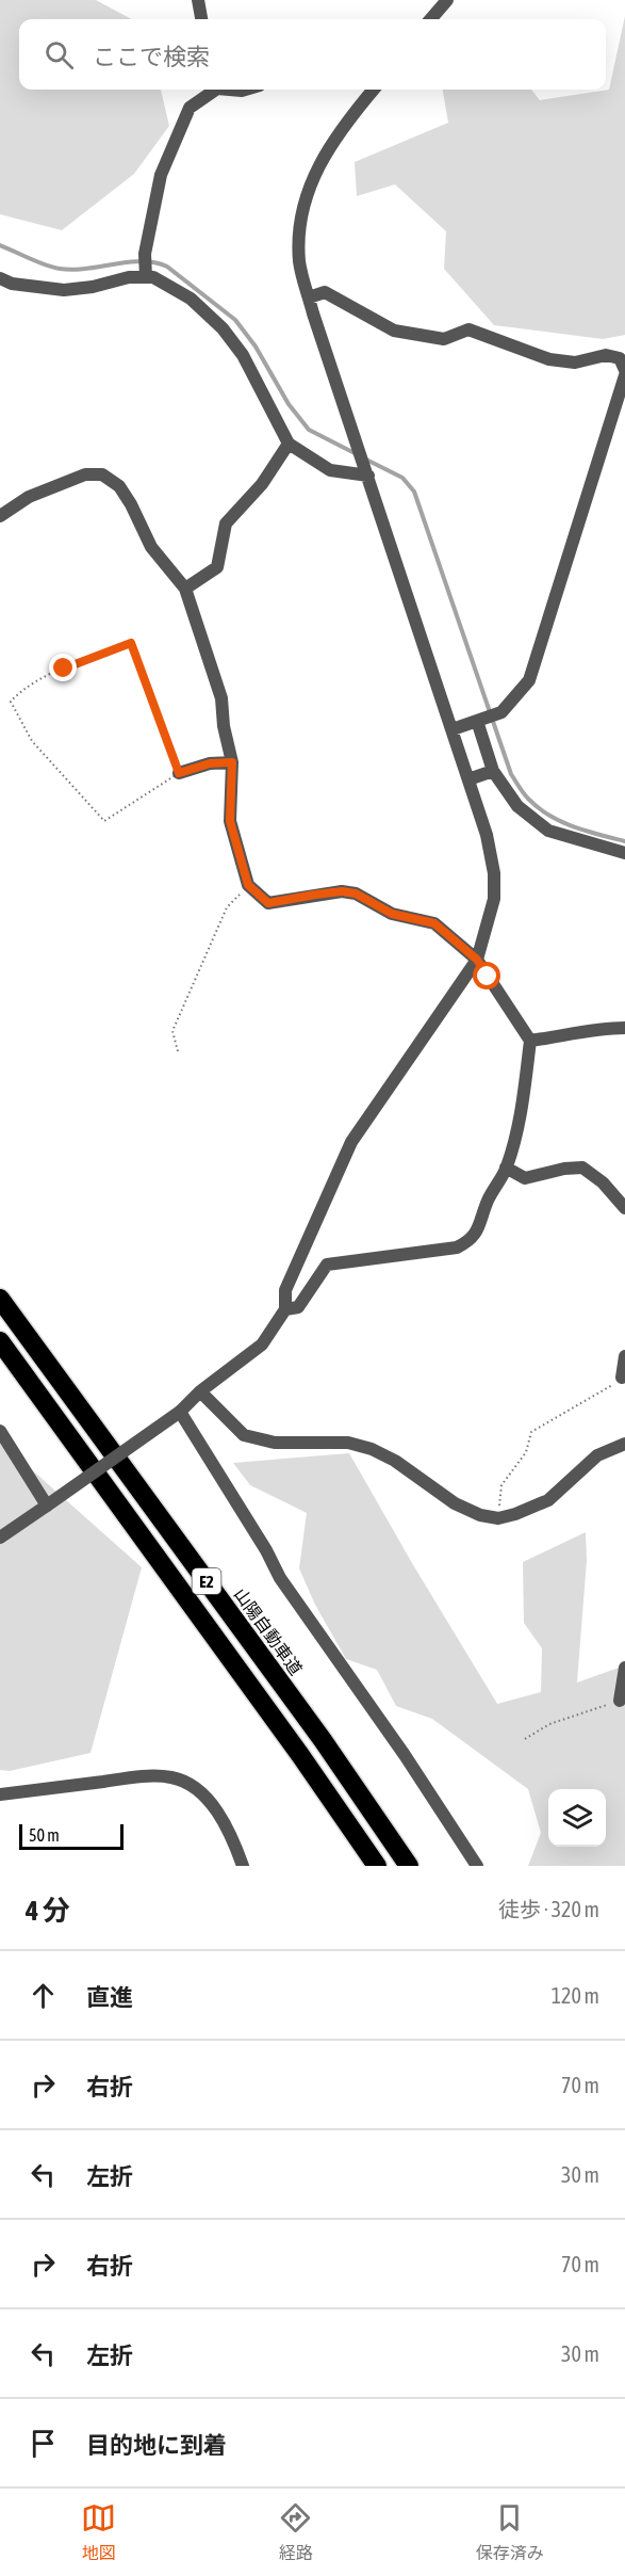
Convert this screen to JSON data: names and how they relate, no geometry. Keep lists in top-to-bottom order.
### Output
{
  "streets": {
    "highway": ["E2", "山陽自動車道"]
  },
  "scale_bar": "50 m",
  "page": {
    "search": "ここで検索",
    "scale": "50 m",
    "heading": ["4 分", "徒歩 · 320 m"],
    "list": [
      ["直進", "120 m"],
      ["右折", "70 m"],
      ["左折", "30 m"],
      ["右折", "70 m"],
      ["左折", "30 m"],
      "目的地に到着"
    ],
    "nav": ["地図", "経路", "保存済み"]
  }
}
